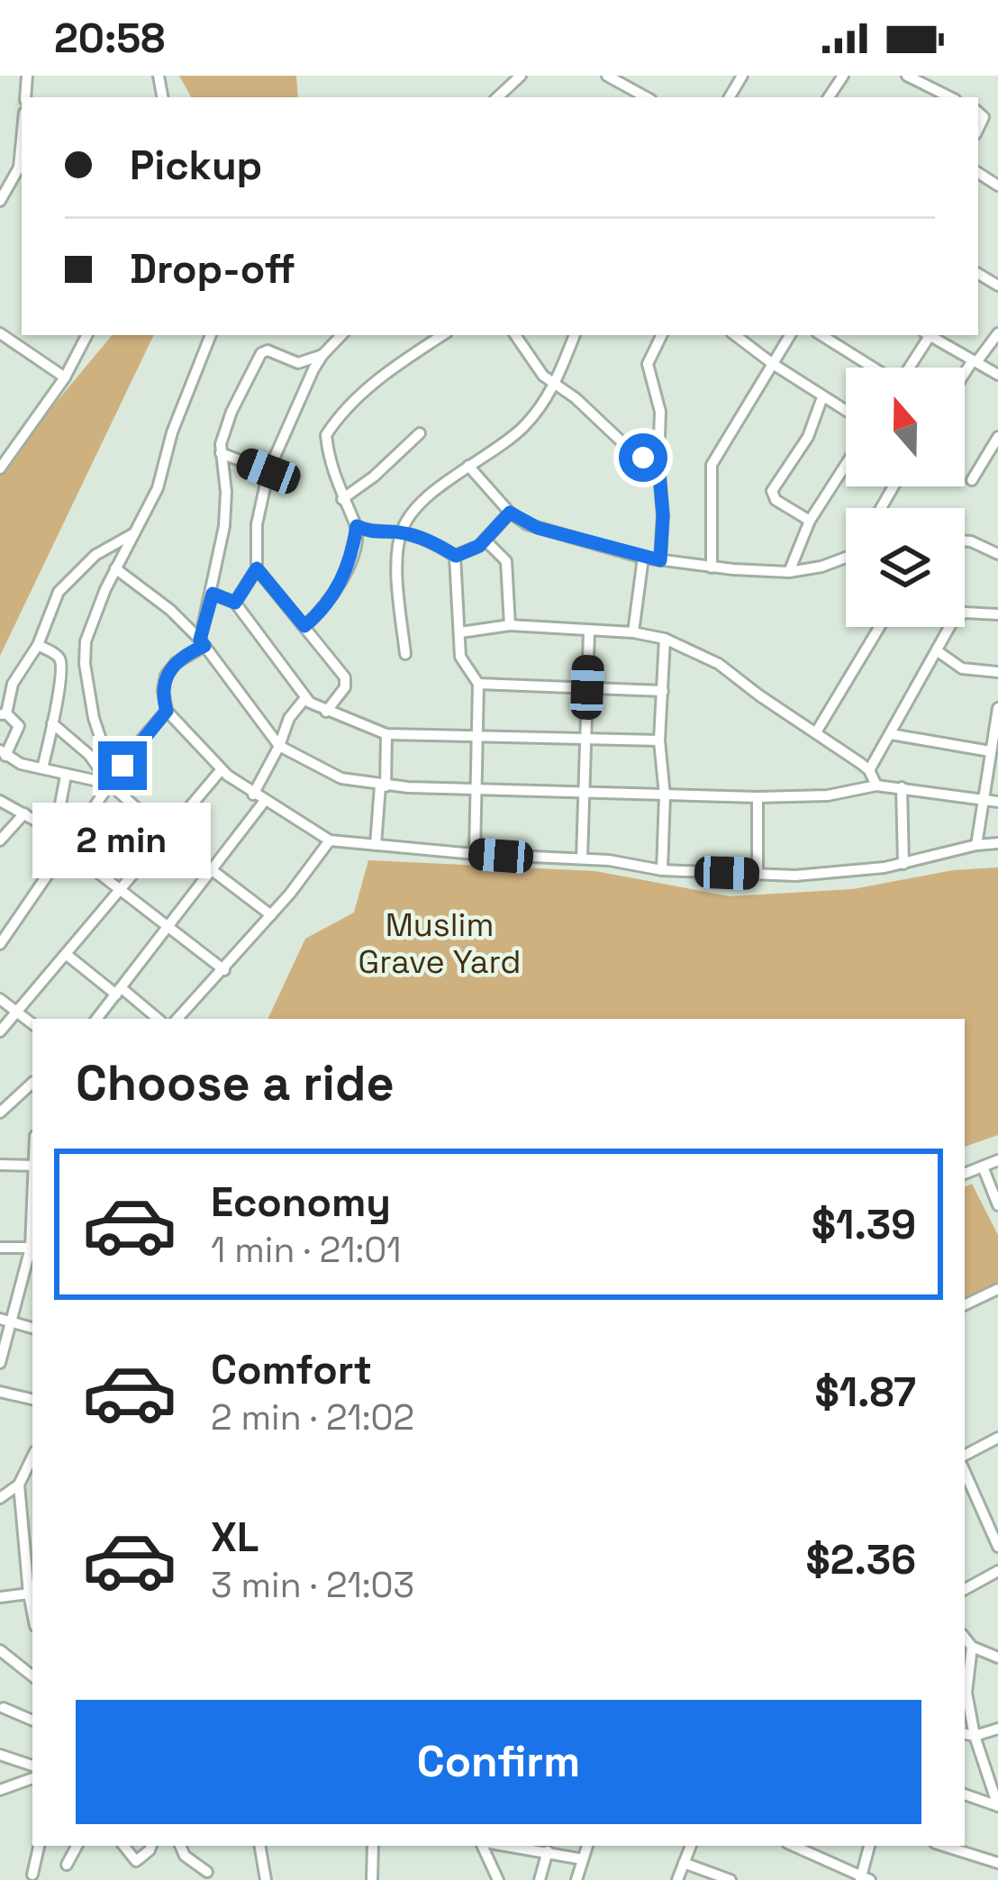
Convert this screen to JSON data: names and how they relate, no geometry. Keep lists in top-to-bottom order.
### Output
{
  "parks": ["Muslim Grave Yard"],
  "north": "top",
  "page": {
    "status": "20:58",
    "banner": ["Pickup", "Drop-off"],
    "bubble": "2 min",
    "heading": "Choose a ride",
    "list": [
      {
        "name": "Economy",
        "note": "1 min · 21:01",
        "value": "$1.39"
      },
      {
        "name": "Comfort",
        "note": "2 min · 21:02",
        "value": "$1.87"
      },
      {
        "name": "XL",
        "note": "3 min · 21:03",
        "value": "$2.36"
      }
    ],
    "buttons": "Confirm"
  }
}
